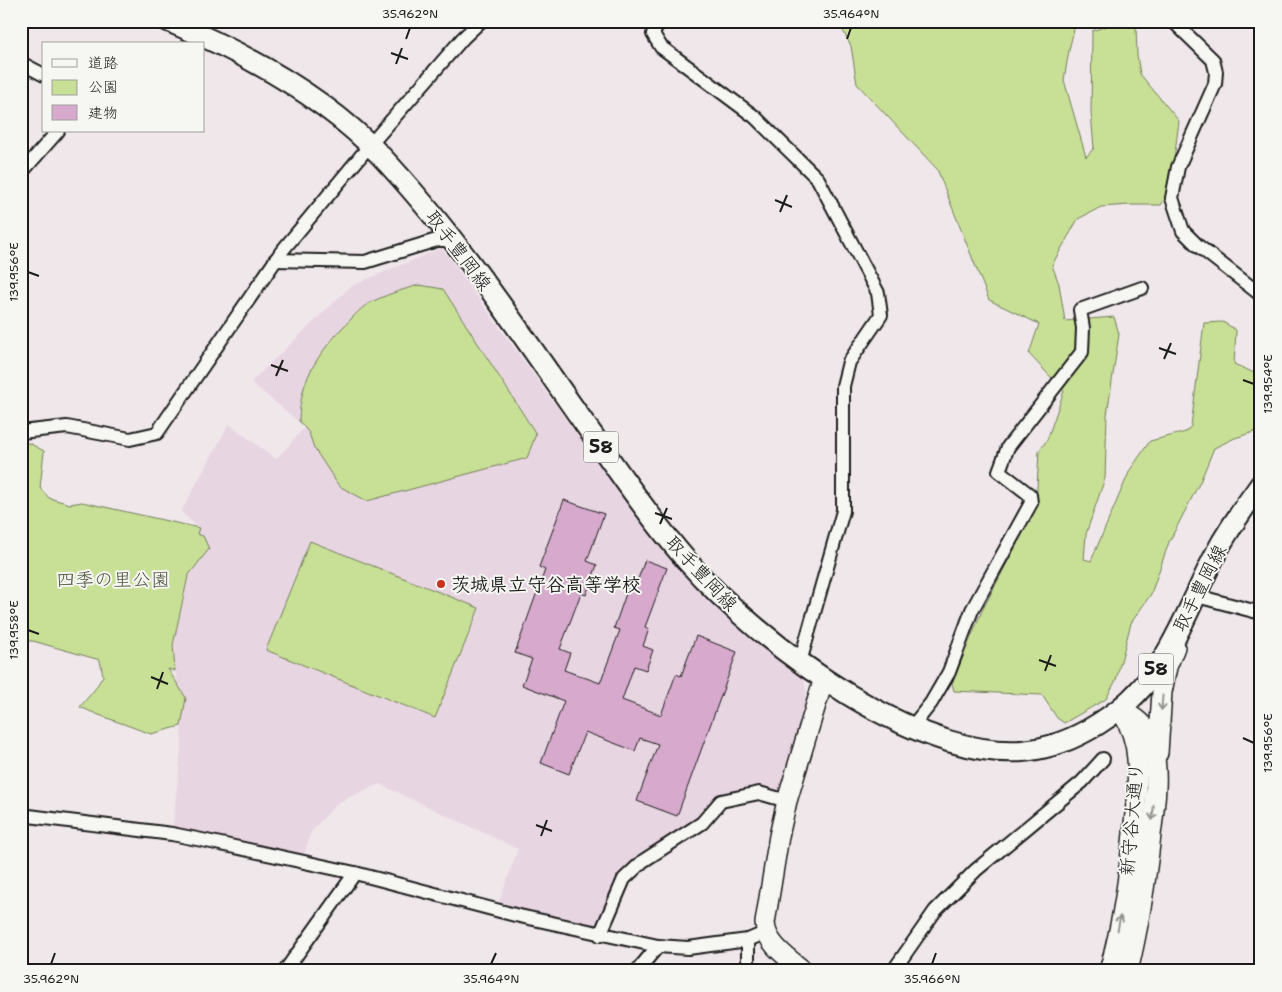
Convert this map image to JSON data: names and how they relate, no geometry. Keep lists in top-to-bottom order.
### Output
{
  "streets": {
    "main road": ["取手豊岡線", "58"],
    "street": ["新守谷大通り"]
  },
  "crossings": [
    ["取手豊岡線", "新守谷大通り"]
  ],
  "parks": ["四季の里公園"],
  "places": ["茨城県立守谷高等学校"],
  "legend": ["道路", "公園", "建物"],
  "coordinates": [
    "35.962°N",
    "35.964°N",
    "139.956°E",
    "139.954°E",
    "139.958°E",
    "35.966°N"
  ]
}
